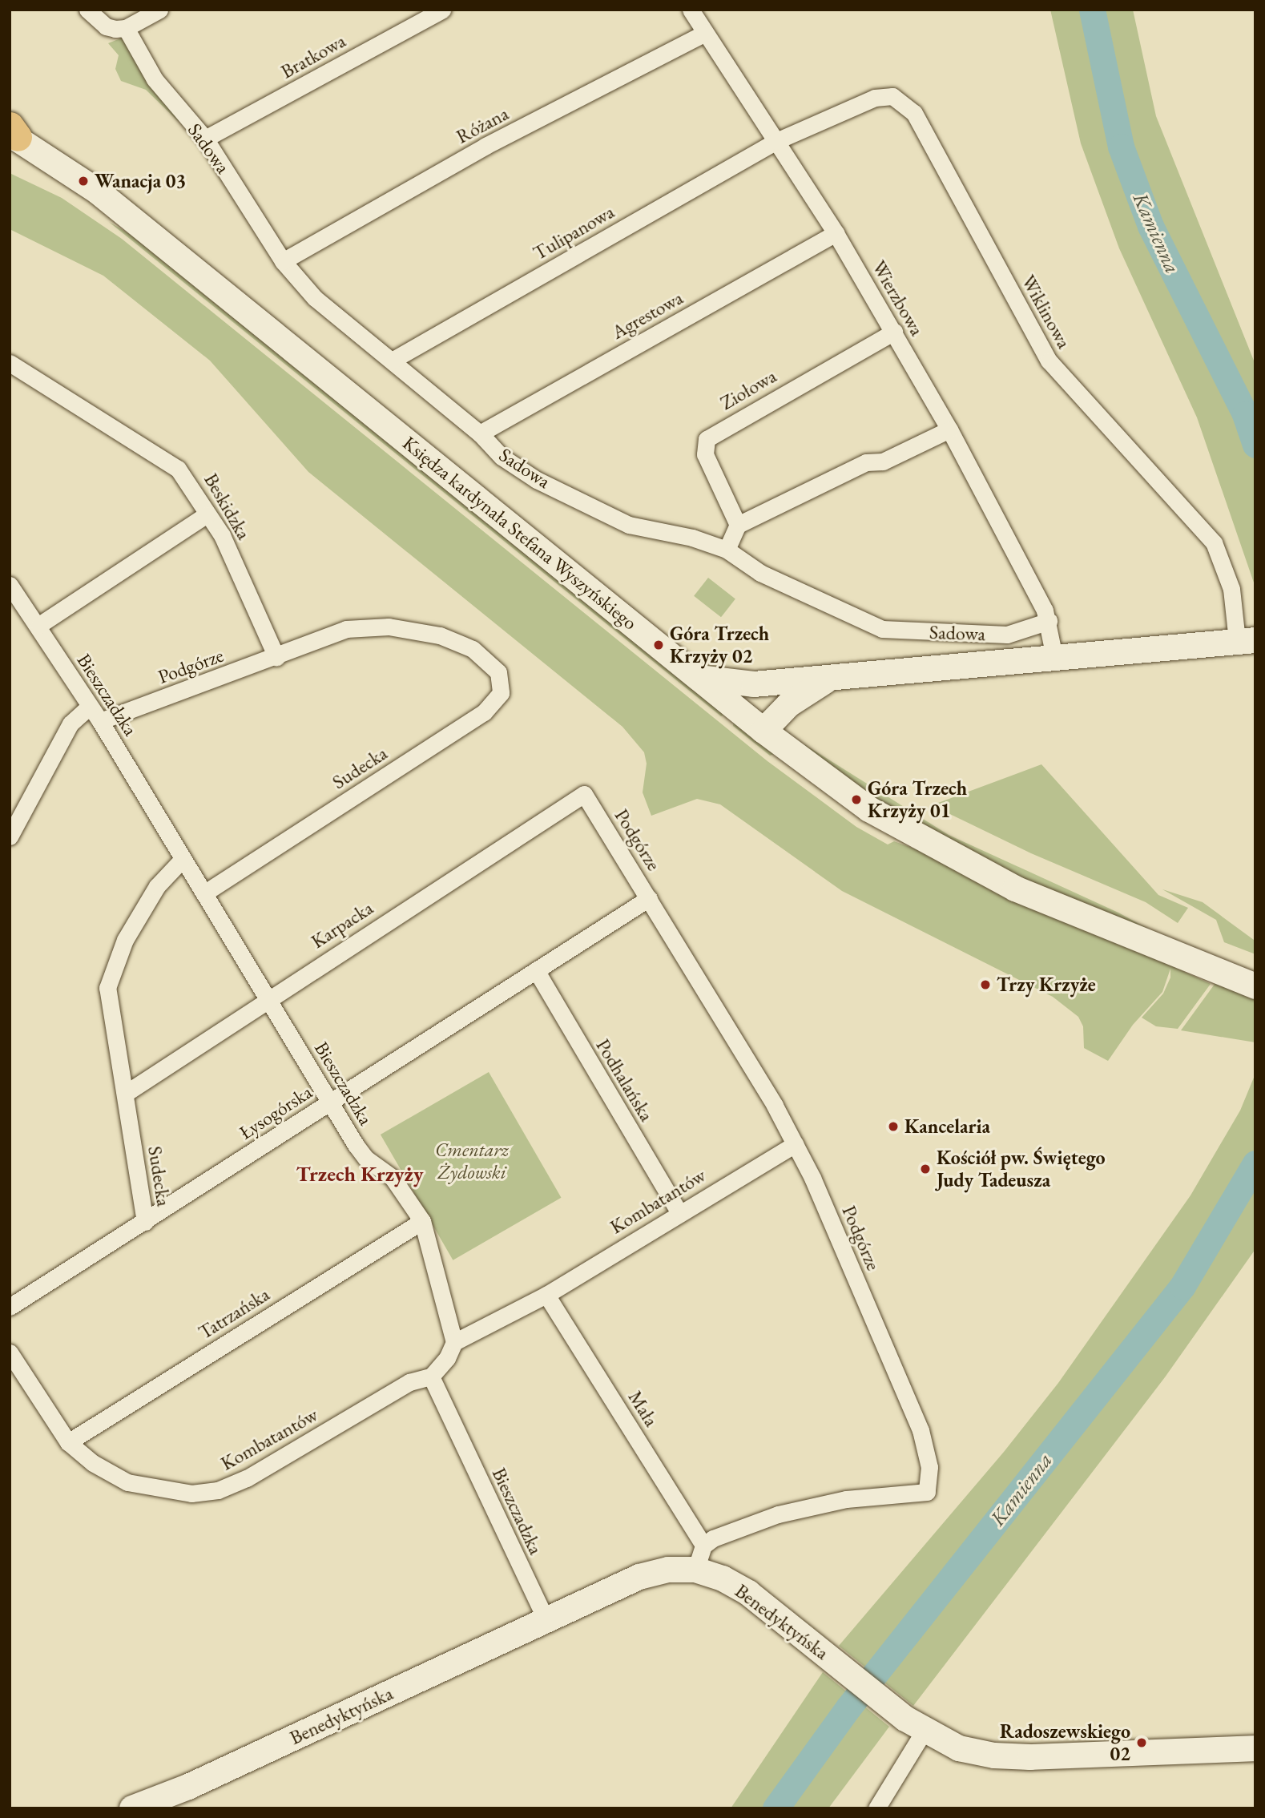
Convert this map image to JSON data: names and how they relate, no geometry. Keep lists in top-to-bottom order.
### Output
{
  "streets": {
    "street": [
      "Bratkowa",
      "Różana",
      "Sadowa",
      "Tulipanowa",
      "Wierzbowa",
      "Wiklinowa",
      "Agrestowa",
      "Ziołowa",
      "Beskidzka",
      "Księdza kardynała Stefana Wyszyńskiego",
      "Podgórze",
      "Bieszczadzka",
      "Sudecka",
      "Karpacka",
      "Podhalańska",
      "Łysogórska",
      "Kombatantów",
      "Tatrzańska",
      "Mała",
      "Benedyktyńska"
    ]
  },
  "crossings": [
    ["Bratkowa", "Sadowa"],
    ["Różana", "Sadowa"],
    ["Różana", "Wierzbowa"],
    ["Sadowa", "Tulipanowa"],
    ["Sadowa", "Wierzbowa"],
    ["Sadowa", "Wiklinowa"],
    ["Sadowa", "Agrestowa"],
    ["Sadowa", "Księdza kardynała Stefana Wyszyńskiego"],
    ["Tulipanowa", "Wierzbowa"],
    ["Tulipanowa", "Wiklinowa"],
    ["Wierzbowa", "Wiklinowa"],
    ["Wierzbowa", "Agrestowa"],
    ["Wierzbowa", "Ziołowa"],
    ["Beskidzka", "Podgórze"],
    ["Podgórze", "Bieszczadzka"],
    ["Podgórze", "Sudecka"],
    ["Podgórze", "Karpacka"],
    ["Podgórze", "Łysogórska"],
    ["Podgórze", "Kombatantów"],
    ["Podgórze", "Mała"],
    ["Bieszczadzka", "Sudecka"],
    ["Bieszczadzka", "Karpacka"],
    ["Bieszczadzka", "Łysogórska"],
    ["Bieszczadzka", "Kombatantów"],
    ["Bieszczadzka", "Tatrzańska"],
    ["Bieszczadzka", "Benedyktyńska"],
    ["Sudecka", "Karpacka"],
    ["Sudecka", "Łysogórska"],
    ["Podhalańska", "Łysogórska"],
    ["Podhalańska", "Kombatantów"],
    ["Kombatantów", "Tatrzańska"],
    ["Kombatantów", "Mała"]
  ],
  "districts": ["Trzech Krzyży"],
  "water": ["Kamienna"],
  "parks": ["Cmentarz Żydowski"],
  "places": [
    "Wanacja 03",
    "Góra Trzech Krzyży 02",
    "Góra Trzech Krzyży 01",
    "Trzy Krzyże",
    "Kancelaria",
    "Kościół pw. Świętego Judy Tadeusza",
    "Radoszewskiego 02"
  ]
}
